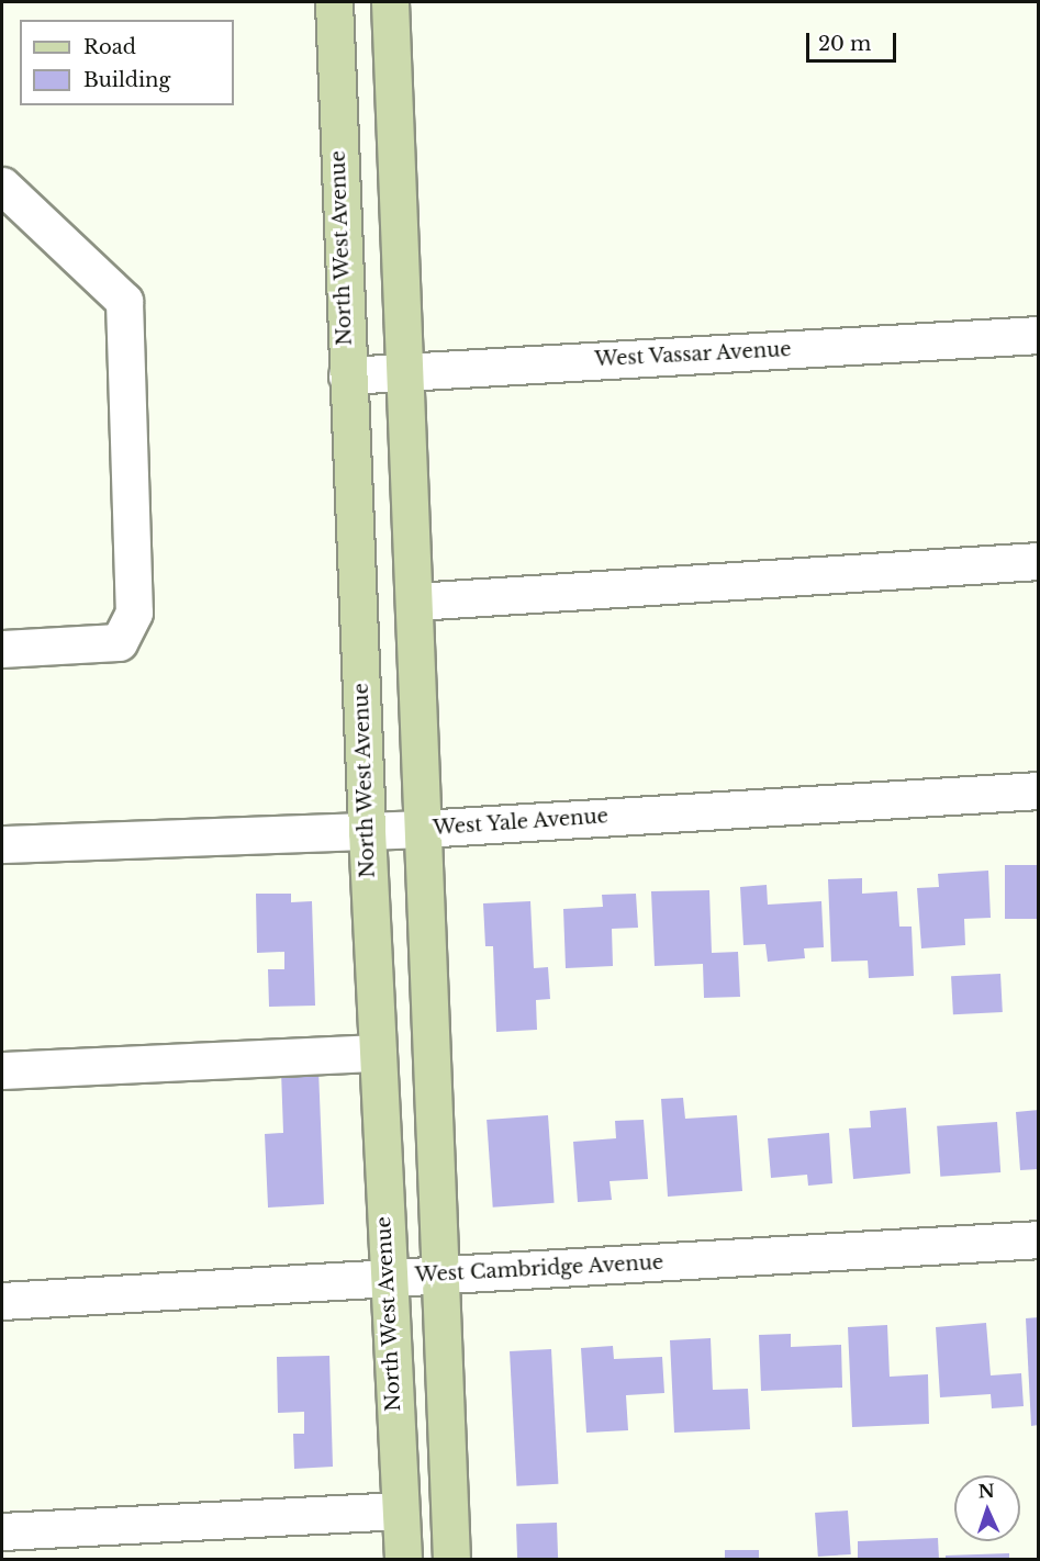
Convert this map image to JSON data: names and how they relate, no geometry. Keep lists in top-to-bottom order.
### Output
{
  "streets": {
    "main road": ["North West Avenue"],
    "street": ["West Vassar Avenue", "West Yale Avenue", "West Cambridge Avenue"]
  },
  "crossings": [
    ["North West Avenue", "West Vassar Avenue"],
    ["North West Avenue", "West Yale Avenue"],
    ["North West Avenue", "West Cambridge Avenue"]
  ],
  "legend": ["Road", "Building"],
  "scale_bar": "20 m",
  "north": "top"
}
